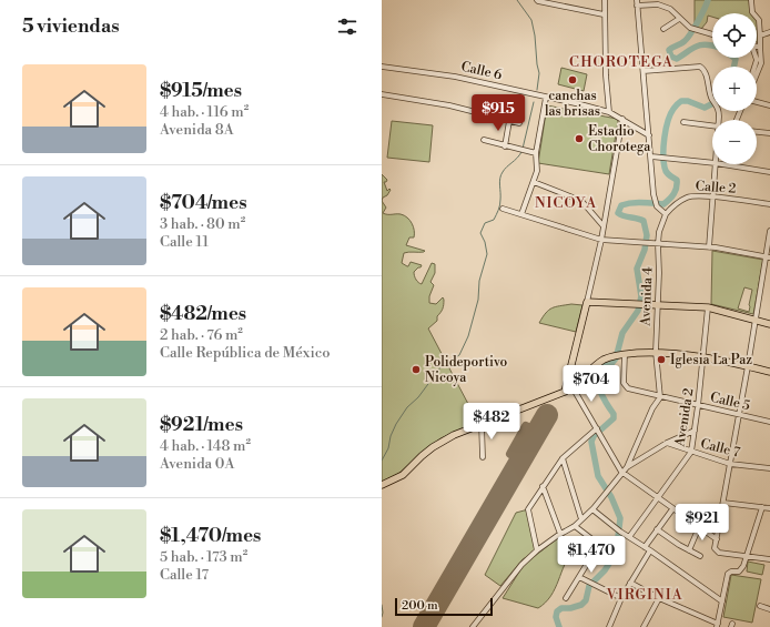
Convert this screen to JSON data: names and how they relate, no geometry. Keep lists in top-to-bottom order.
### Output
{
  "streets": {
    "street": [
      "Calle 6",
      "Calle 2",
      "Avenida 4",
      "Calle 5",
      "Avenida 2",
      "Calle 7"
    ]
  },
  "crossings": [
    ["Calle 2", "Avenida 4"],
    ["Avenida 4", "Calle 5"],
    ["Calle 5", "Avenida 2"],
    ["Avenida 2", "Calle 7"]
  ],
  "districts": ["CHOROTEGA", "NICOYA", "VIRGINIA"],
  "places": [
    "canchas las brisas",
    "Estadio Chorotega",
    "Iglesia La Paz",
    "Polideportivo Nicoya"
  ],
  "scale_bar": "200 m",
  "page": {
    "heading": "5 viviendas",
    "map_buttons": ["+", "−"],
    "list": [
      {
        "name": "$915/mes",
        "note": "4 hab. · 116 m² · Avenida 8A"
      },
      {
        "name": "$704/mes",
        "note": "3 hab. · 80 m² · Calle 11"
      },
      {
        "name": "$482/mes",
        "note": "2 hab. · 76 m² · Calle República de México"
      },
      {
        "name": "$921/mes",
        "note": "4 hab. · 148 m² · Avenida 0A"
      },
      {
        "name": "$1,470/mes",
        "note": "5 hab. · 173 m² · Calle 17"
      }
    ],
    "price": [
      "$915",
      "$704",
      "$482",
      "$921",
      "$1,470"
    ],
    "scale": "200 m"
  }
}
